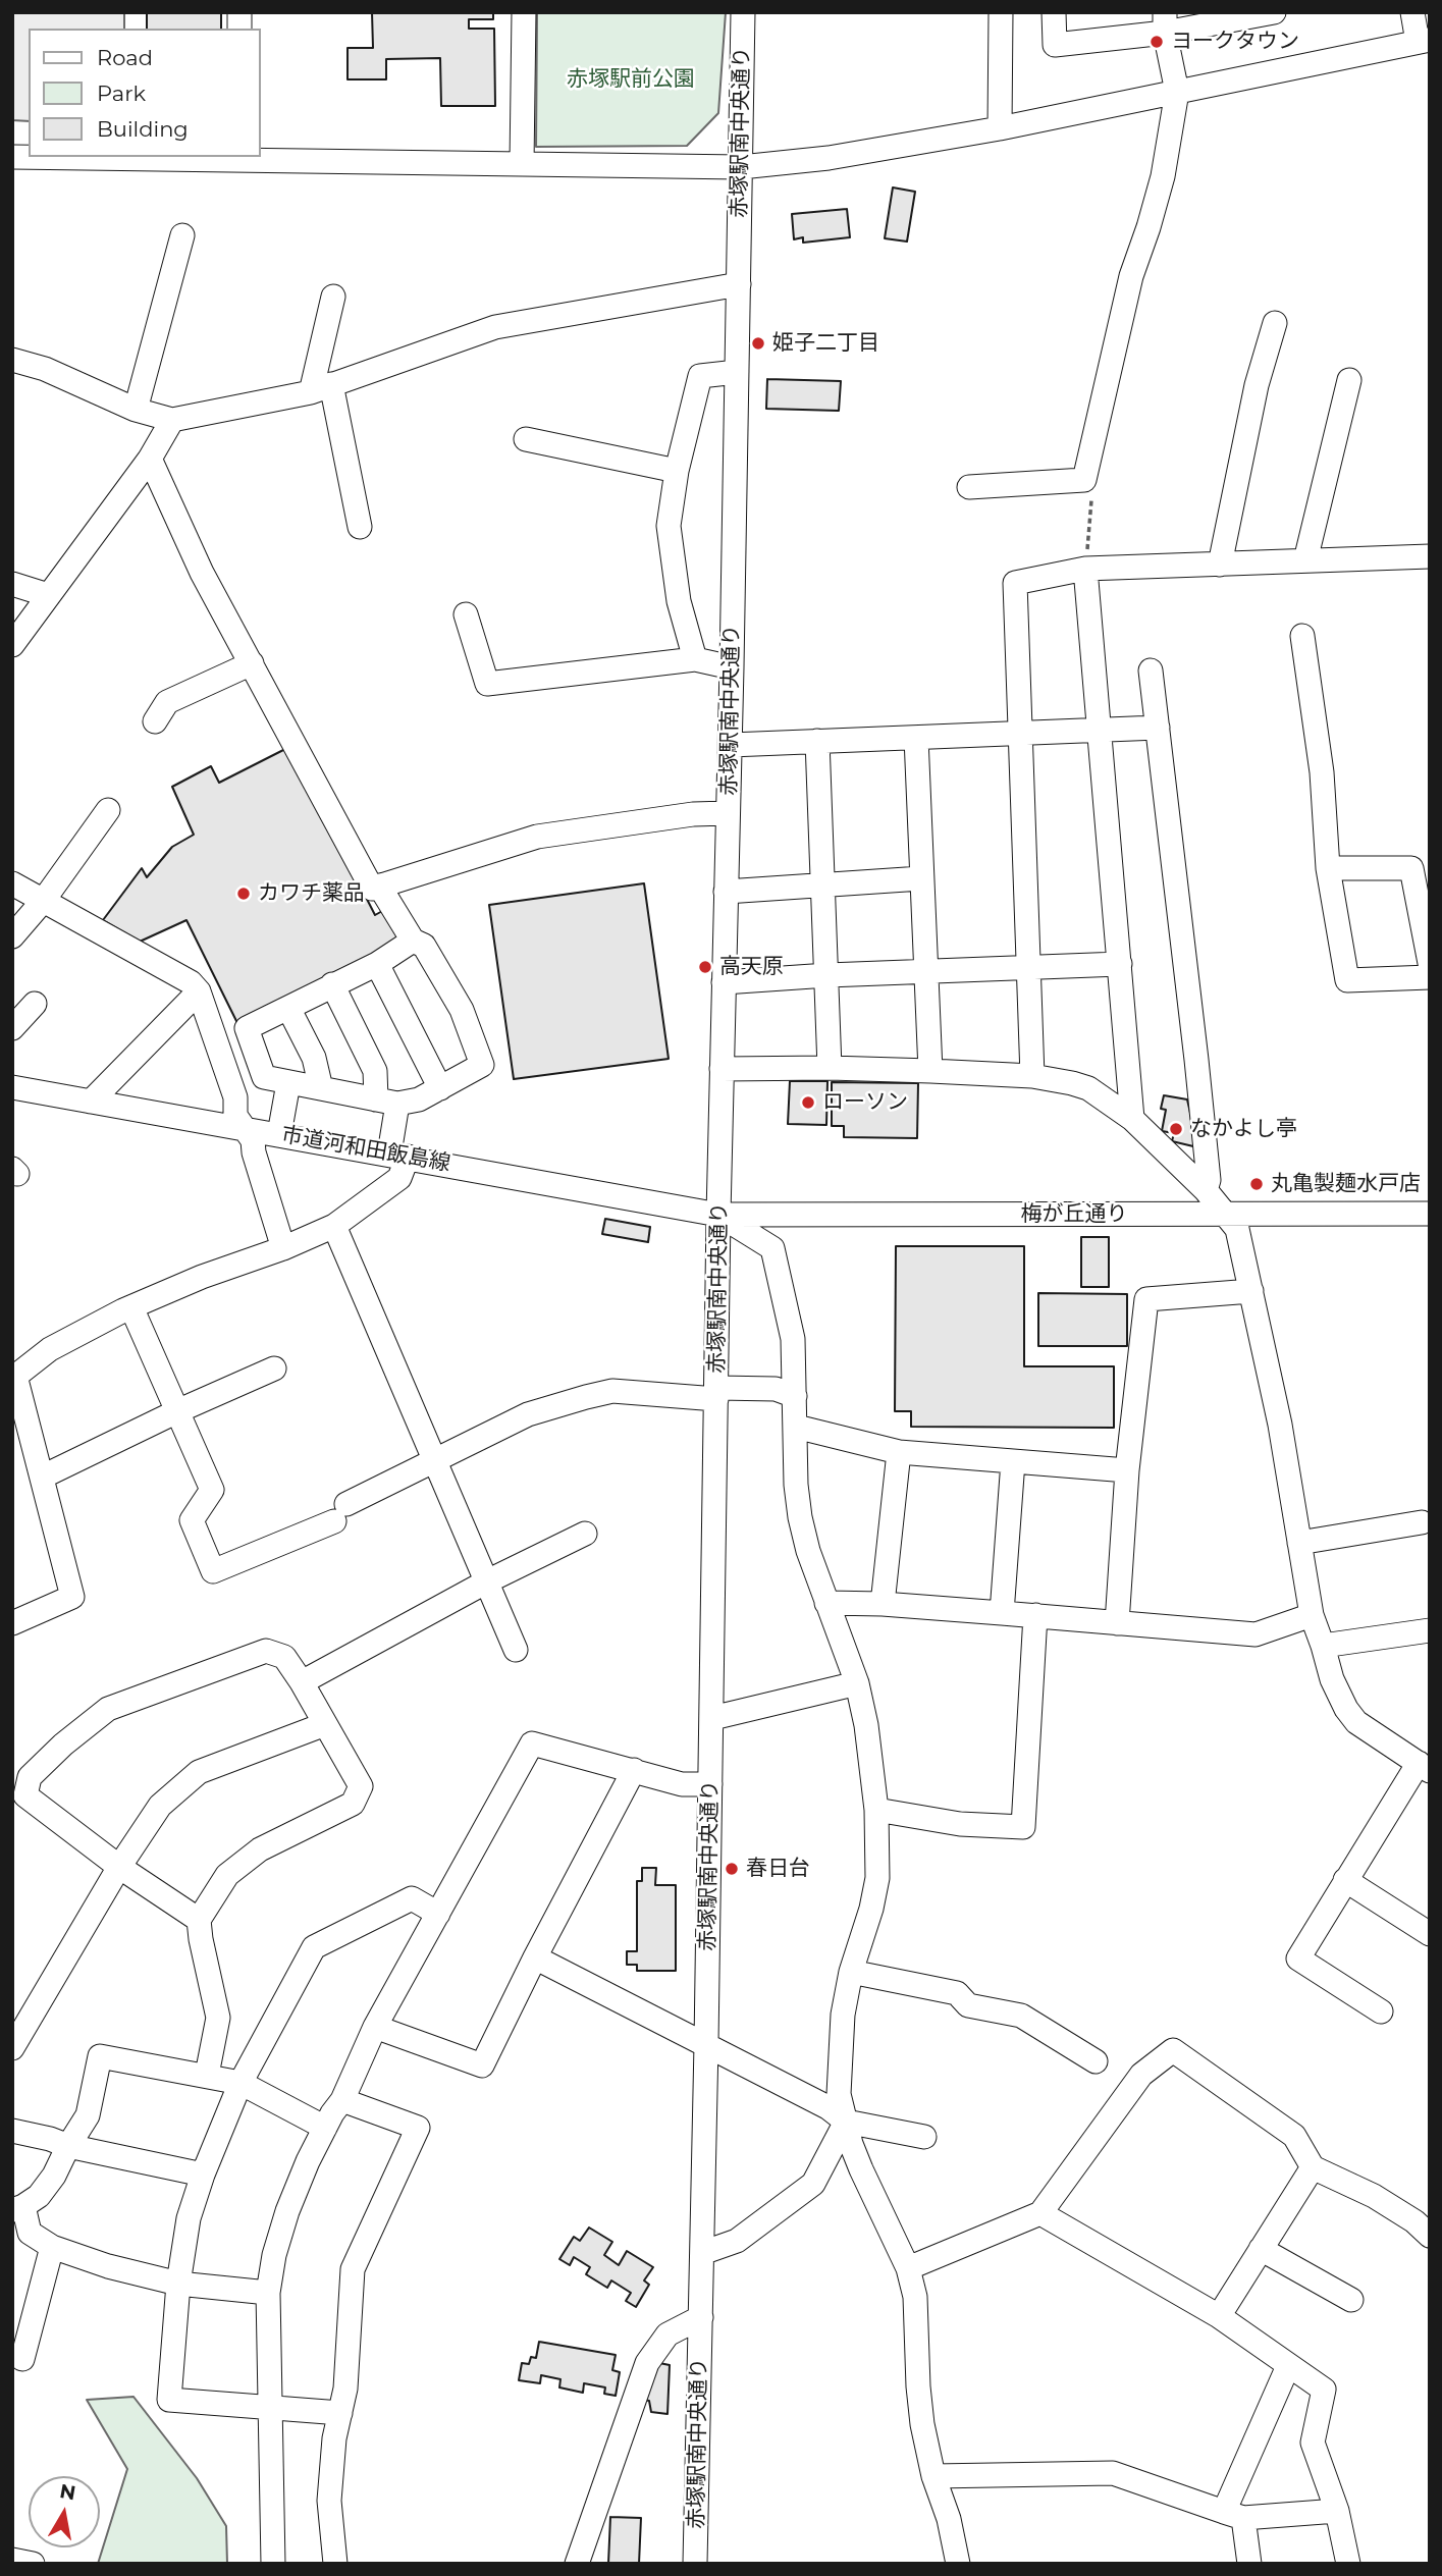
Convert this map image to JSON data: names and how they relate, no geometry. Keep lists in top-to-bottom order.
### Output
{
  "streets": {
    "street": ["赤塚駅南中央通り", "市道河和田飯島線", "梅が丘通り"]
  },
  "crossings": [
    ["赤塚駅南中央通り", "市道河和田飯島線"],
    ["赤塚駅南中央通り", "梅が丘通り"],
    ["市道河和田飯島線", "梅が丘通り"]
  ],
  "parks": ["赤塚駅前公園"],
  "places": [
    "ヨークタウン",
    "姫子二丁目",
    "カワチ薬品",
    "高天原",
    "ローソン",
    "なかよし亭",
    "丸亀製麺水戸店",
    "春日台"
  ],
  "legend": ["Road", "Park", "Building"],
  "north": "top"
}
